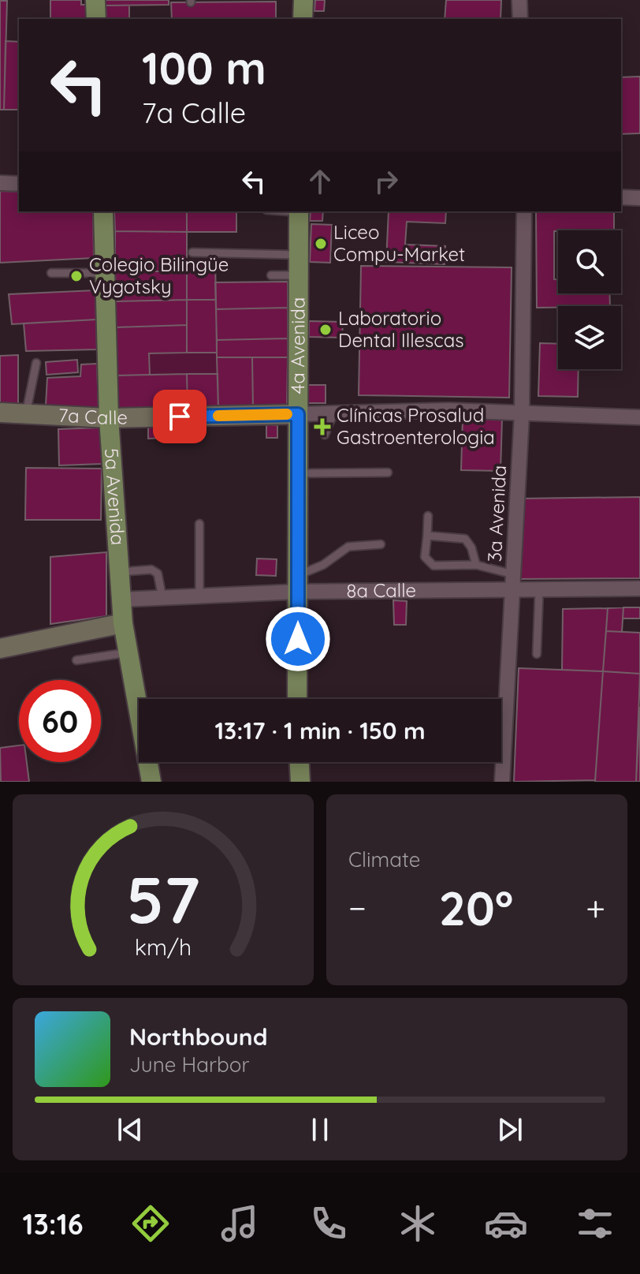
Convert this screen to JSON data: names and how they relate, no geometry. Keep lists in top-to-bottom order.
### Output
{
  "streets": {
    "main road": ["4a Avenida", "7a Calle", "5a Avenida"],
    "street": ["3a Avenida", "8a Calle"]
  },
  "crossings": [
    ["4a Avenida", "7a Calle"],
    ["4a Avenida", "8a Calle"],
    ["7a Calle", "5a Avenida"],
    ["7a Calle", "3a Avenida"],
    ["5a Avenida", "8a Calle"],
    ["3a Avenida", "8a Calle"]
  ],
  "places": {
    "other": ["Liceo Compu-Market", "Colegio Bilingüe Vygotsky", "Laboratorio Dental Illescas"],
    "health": ["Clínicas Prosalud Gastroenterologia"]
  },
  "page": {
    "turn": ["100 m", "7a Calle"],
    "limit": "60",
    "trip": "13:17 · 1 min · 150 m",
    "tile": "Climate",
    "heat": ["−", "20°", "+"],
    "song": ["Northbound", "June Harbor"],
    "tabs": "13:16",
    "gauge": ["57", "km/h"]
  }
}
